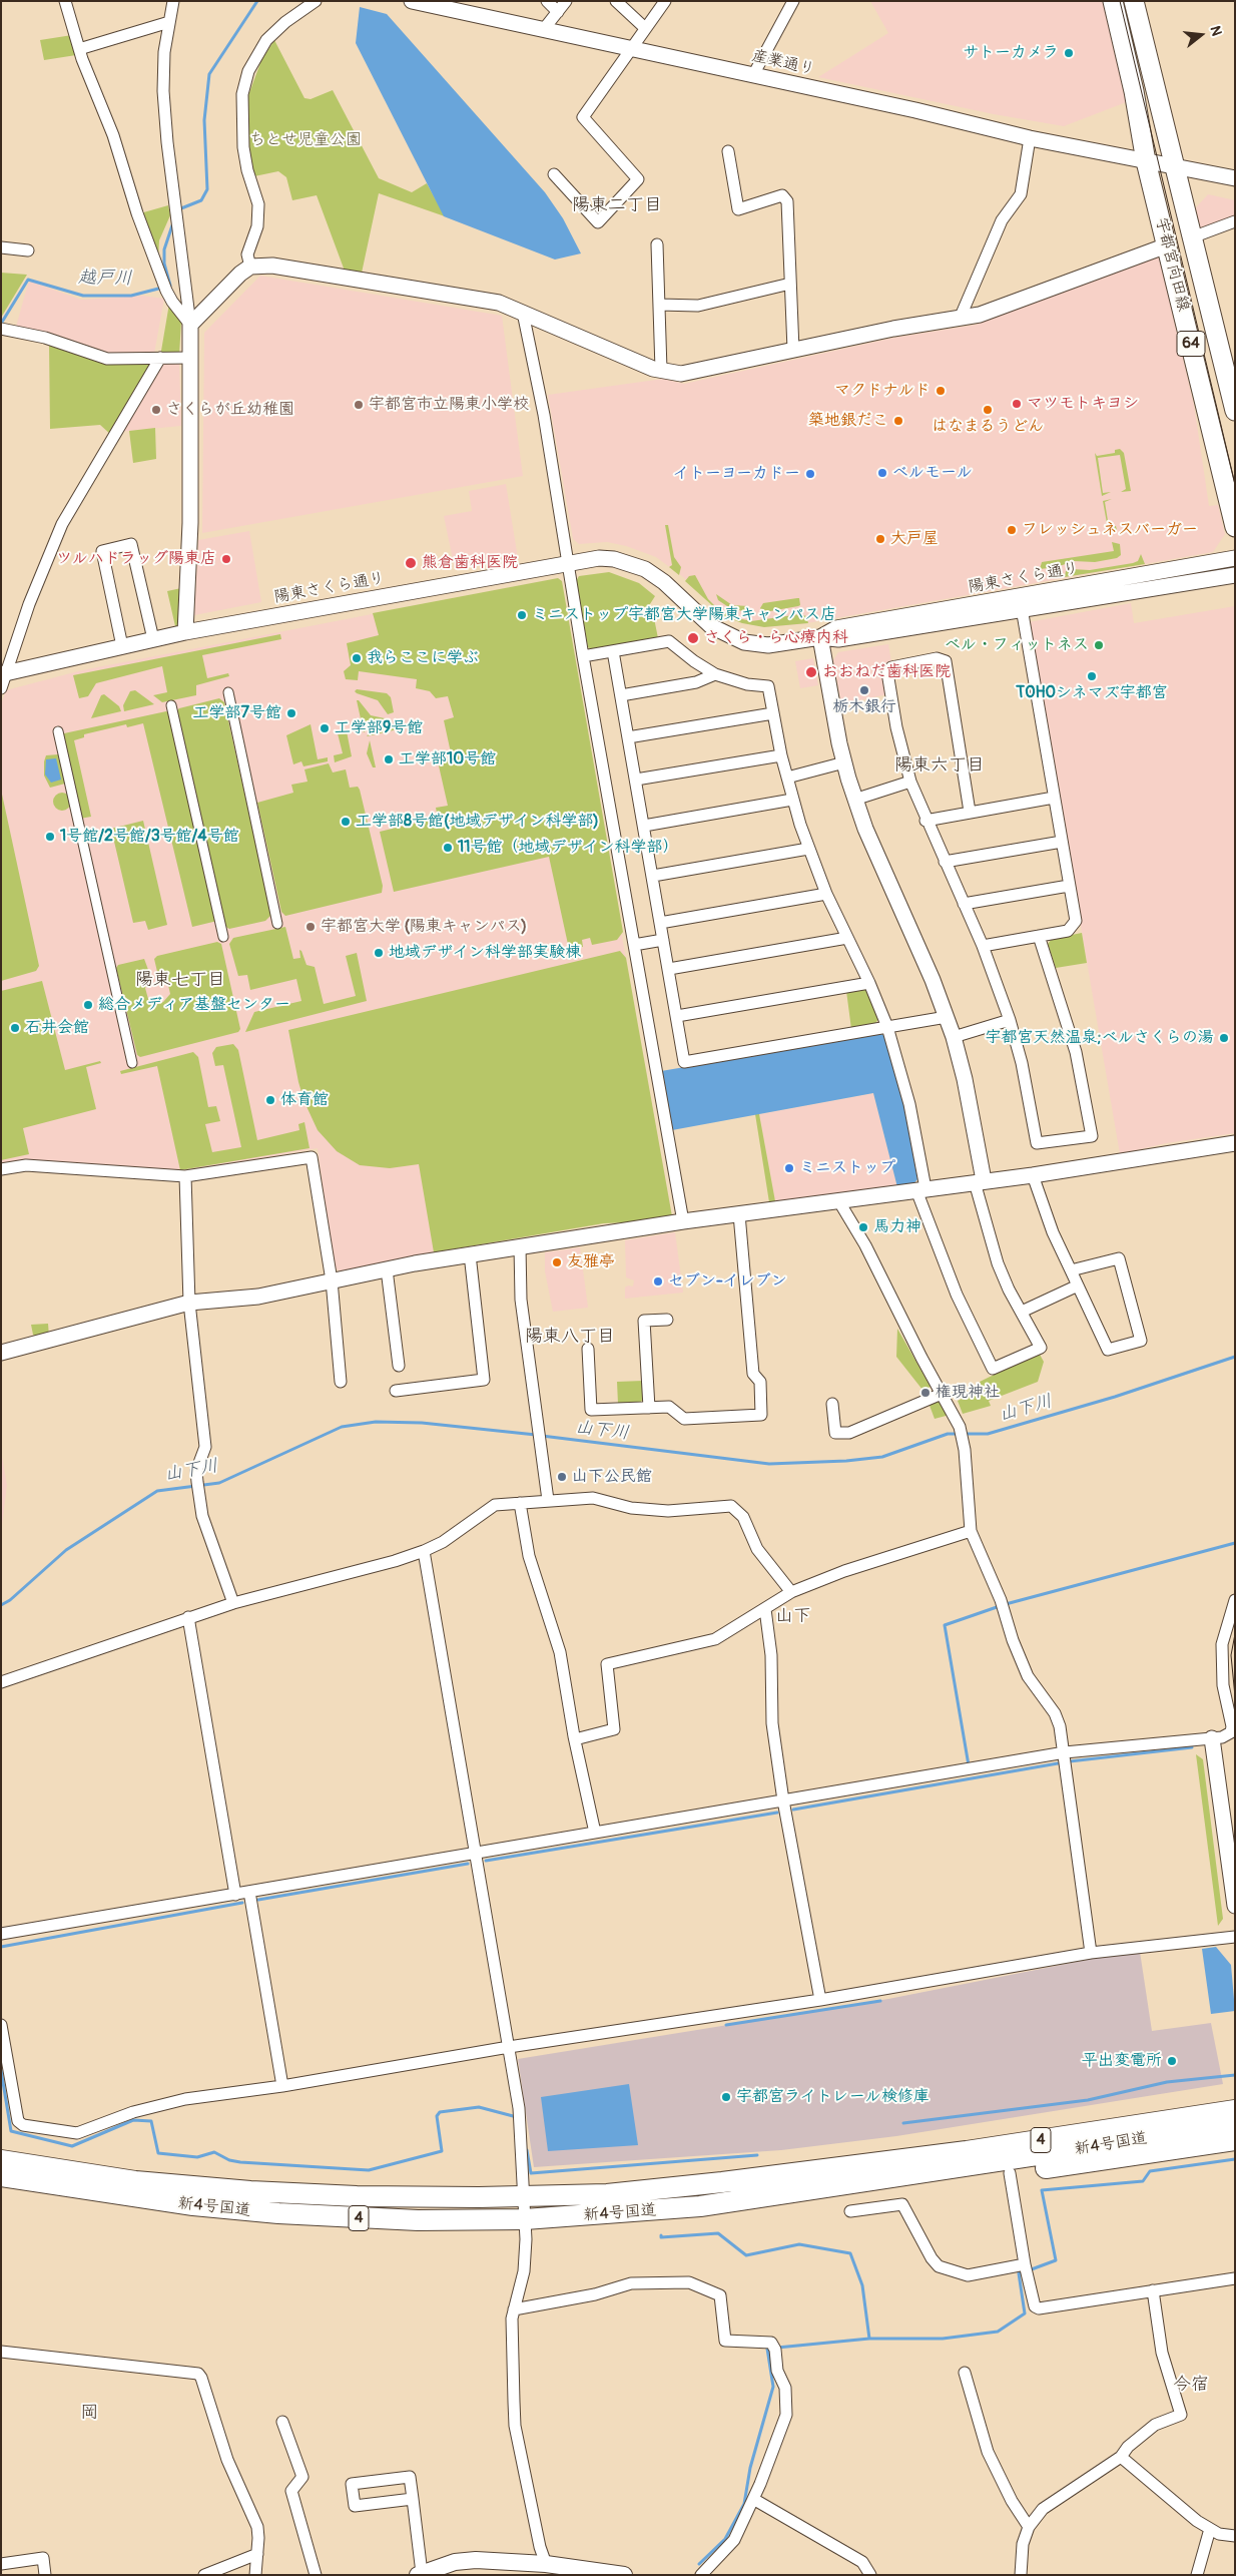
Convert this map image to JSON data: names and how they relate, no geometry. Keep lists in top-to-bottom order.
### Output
{
  "streets": {
    "highway": ["4", "新4号国道"],
    "main road": ["宇都宮向田線", "64"],
    "street": ["産業通り", "陽東さくら通り"]
  },
  "crossings": [
    ["産業通り", "宇都宮向田線"]
  ],
  "districts": [
    "陽東二丁目",
    "陽東六丁目",
    "陽東七丁目",
    "陽東八丁目",
    "山下",
    "今宿",
    "岡"
  ],
  "water": ["越戸川", "山下川"],
  "parks": ["ちとせ児童公園"],
  "places": [
    "サトーカメラ",
    "マクドナルド",
    "マツモトキヨシ",
    "宇都宮市立陽東小学校",
    "さくらが丘幼稚園",
    "はなまるうどん",
    "築地銀だこ",
    "ベルモール",
    "イトーヨーカドー",
    "フレッシュネスバーガー",
    "大戸屋",
    "ツルハドラッグ陽東店",
    "熊倉歯科医院",
    "ミニストップ宇都宮大学陽東キャンパス店",
    "さくら・ら心療内科",
    "ベル・フィットネス",
    "我らここに学ぶ",
    "おおねだ歯科医院",
    "TOHOシネマズ宇都宮",
    "栃木銀行",
    "工学部7号館",
    "工学部9号館",
    "工学部10号館",
    "工学部8号館(地域デザイン科学部)",
    "1号館/2号館/3号館/4号館",
    "11号館（地域デザイン科学部）",
    "宇都宮大学 (陽東キャンパス)",
    "地域デザイン科学部実験棟",
    "総合メディア基盤センター",
    "石井会館",
    "宇都宮天然温泉;ベルさくらの湯",
    "体育館",
    "ミニストップ",
    "馬力神",
    "友雅亭",
    "セブン-イレブン",
    "権現神社",
    "山下公民館",
    "平出変電所",
    "宇都宮ライトレール検修庫"
  ],
  "north": "right"
}
